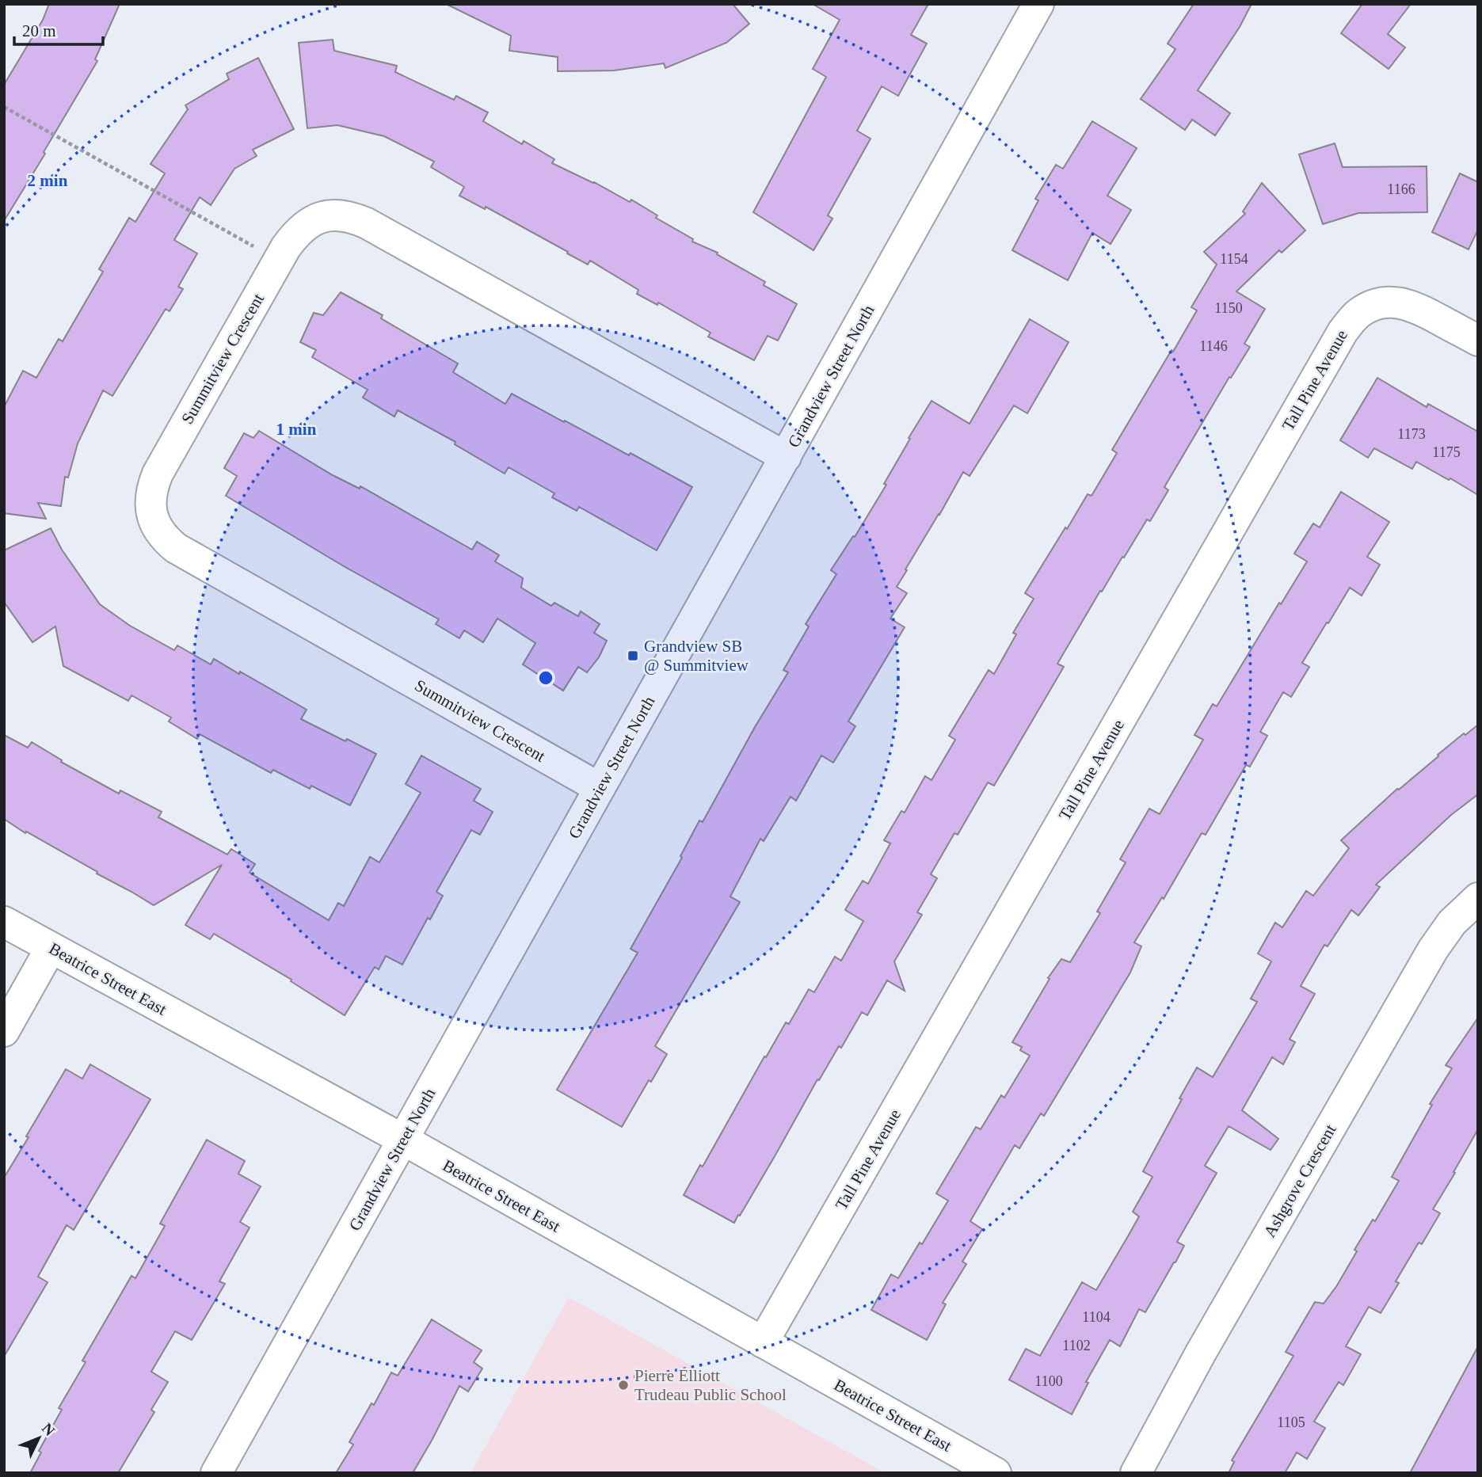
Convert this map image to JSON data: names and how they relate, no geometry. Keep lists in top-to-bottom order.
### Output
{
  "streets": {
    "street": [
      "Summitview Crescent",
      "Grandview Street North",
      "Tall Pine Avenue",
      "Beatrice Street East",
      "Ashgrove Crescent"
    ]
  },
  "crossings": [
    ["Summitview Crescent", "Grandview Street North"],
    ["Grandview Street North", "Beatrice Street East"],
    ["Tall Pine Avenue", "Beatrice Street East"]
  ],
  "places": {
    "transit": ["Grandview SB @ Summitview"],
    "other": ["Pierre Elliott Trudeau Public School"]
  },
  "house_numbers": [
    "1166",
    "1154",
    "1150",
    "1146",
    "1173",
    "1175",
    "1104",
    "1102",
    "1100",
    "1105"
  ],
  "scale_bar": "20 m",
  "north": "top right",
  "rings": ["2 min", "1 min"]
}
